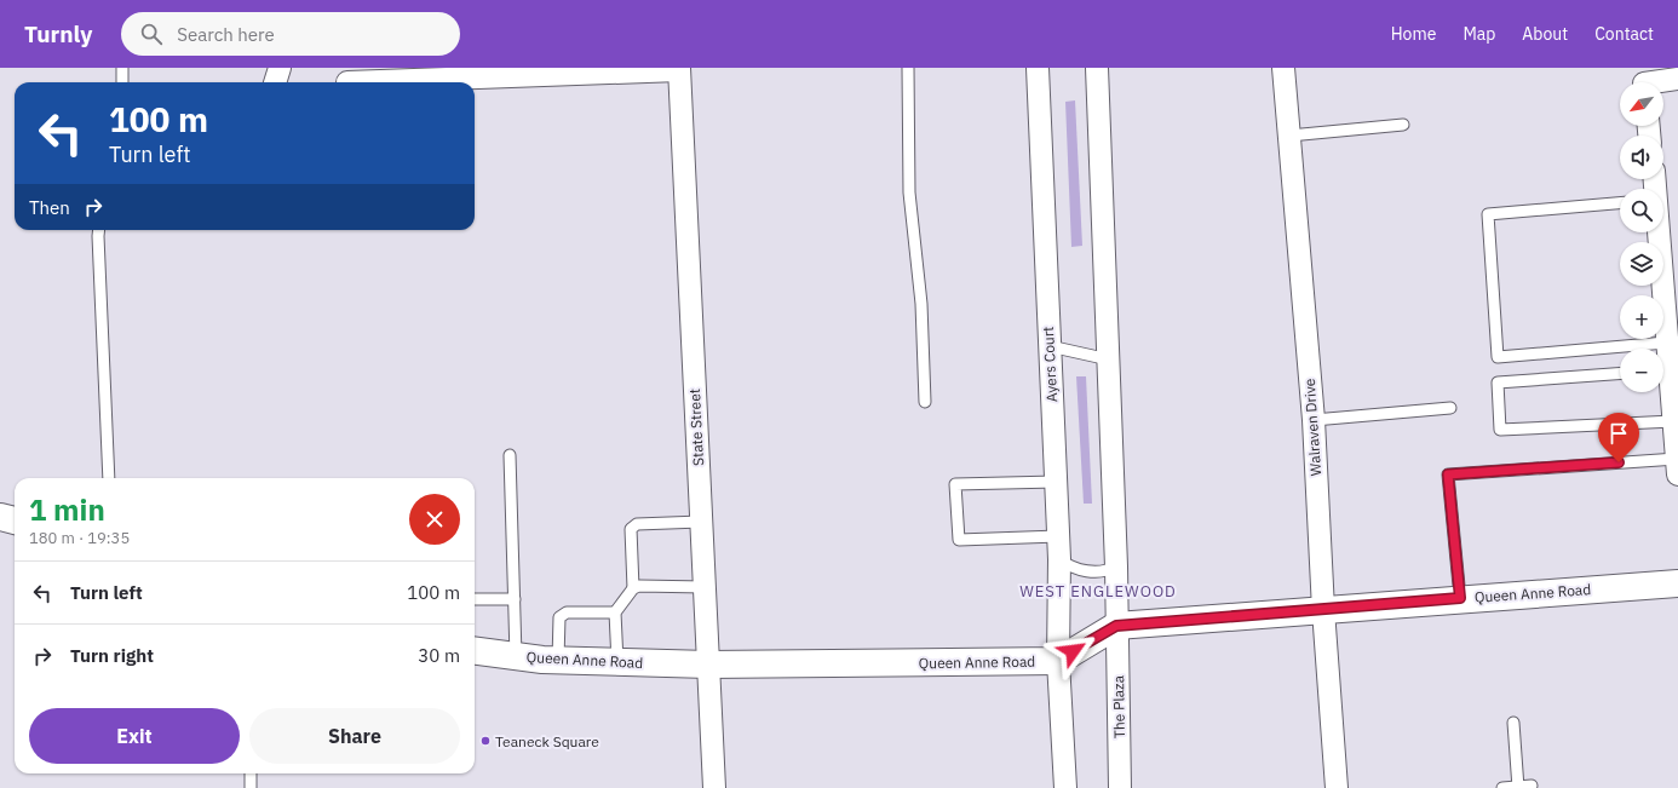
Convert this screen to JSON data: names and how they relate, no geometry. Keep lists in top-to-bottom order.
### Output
{
  "streets": {
    "street": [
      "Ayers Court",
      "State Street",
      "Walraven Drive",
      "Queen Anne Road",
      "The Plaza"
    ]
  },
  "crossings": [
    ["Ayers Court", "Queen Anne Road"],
    ["State Street", "Queen Anne Road"],
    ["Walraven Drive", "Queen Anne Road"],
    ["Queen Anne Road", "The Plaza"]
  ],
  "districts": ["WEST ENGLEWOOD"],
  "places": ["Teaneck Square"],
  "north": "bottom left",
  "page": {
    "header": "Turnly",
    "search": "Search here",
    "nav": [
      "Home",
      "Map",
      "About",
      "Contact"
    ],
    "map_buttons": ["+", "−"],
    "turn": ["100 m", "Turn left"],
    "then": "Then",
    "heading": ["1 min", "180 m · 19:35"],
    "list": [
      {
        "name": "Turn left",
        "value": "100 m"
      },
      {
        "name": "Turn right",
        "value": "30 m"
      }
    ],
    "buttons": ["Exit", "Share"]
  }
}
